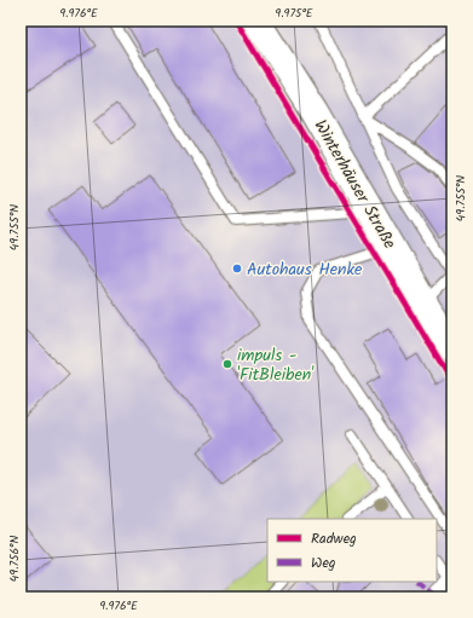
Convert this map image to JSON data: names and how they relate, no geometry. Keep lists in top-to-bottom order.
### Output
{
  "streets": {
    "main road": ["Winterhäuser Straße"]
  },
  "places": ["Autohaus Henke", "impuls - 'FitBleiben'"],
  "legend": ["Radweg", "Weg"],
  "coordinates": [
    "9.976°E",
    "9.975°E",
    "49.755°N",
    "49.756°N"
  ]
}
